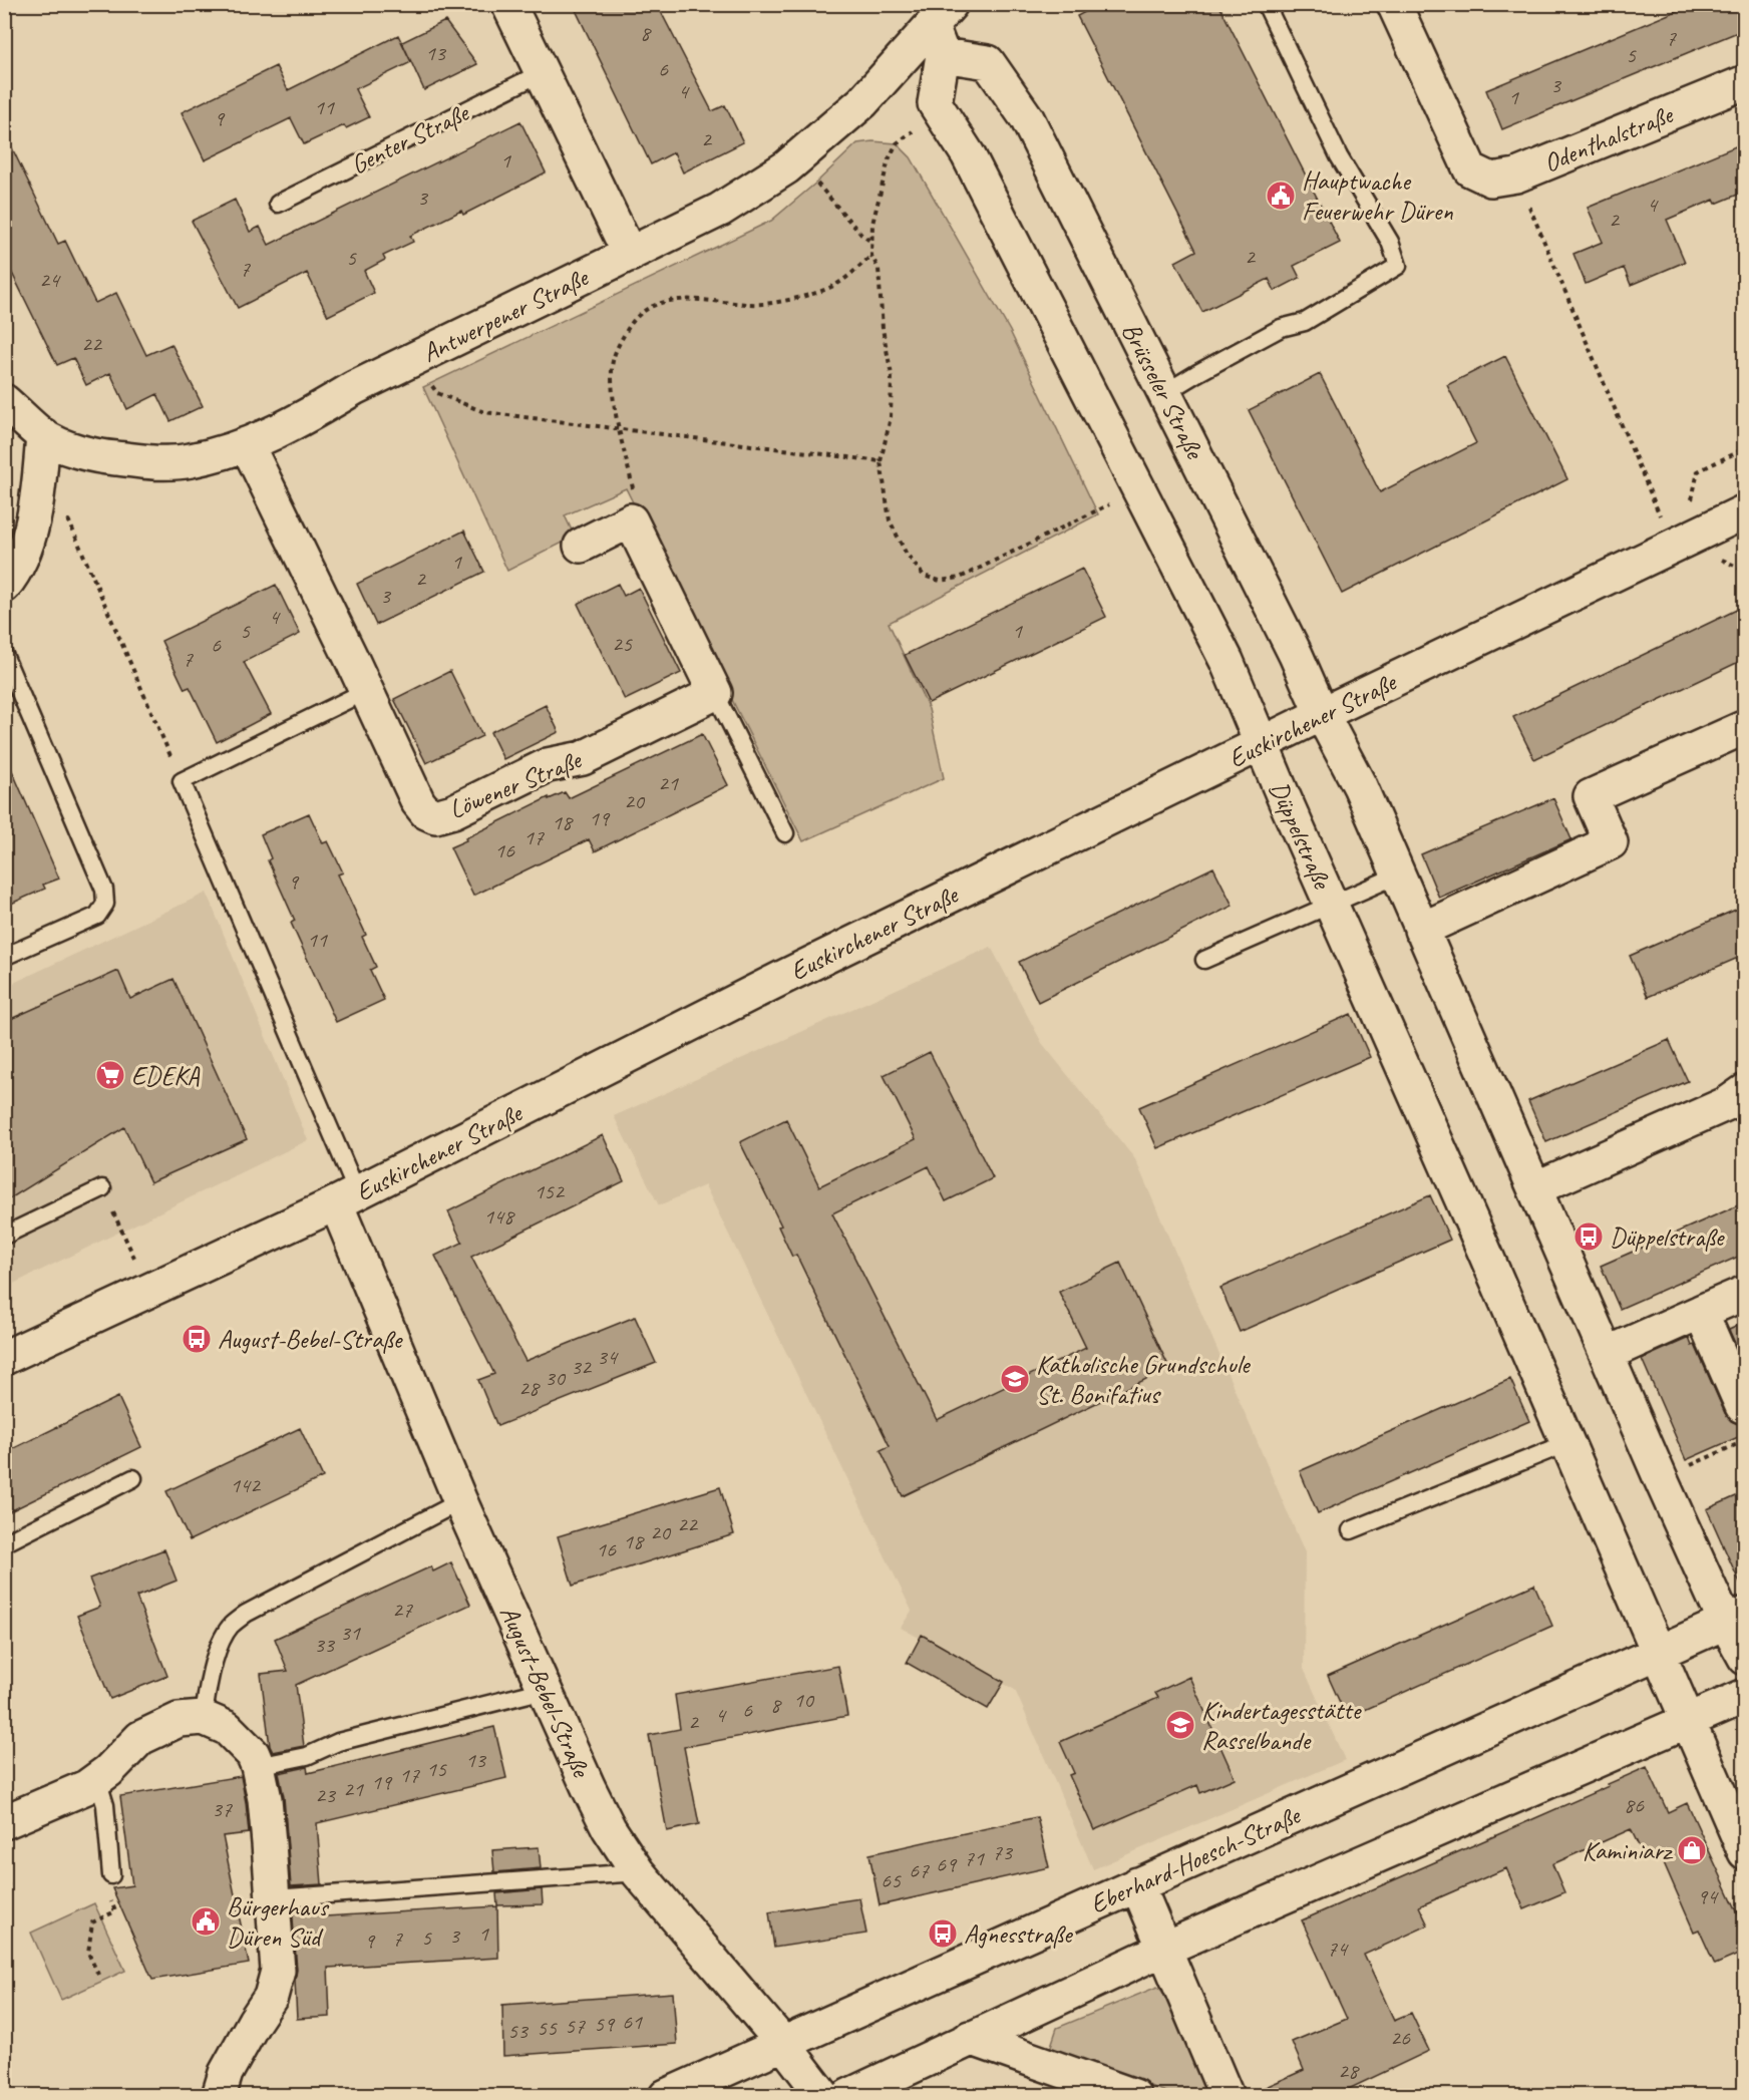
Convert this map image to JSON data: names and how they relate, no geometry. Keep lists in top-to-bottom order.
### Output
{
  "streets": {
    "street": [
      "Odenthalstraße",
      "Antwerpener Straße",
      "Brüsseler Straße",
      "Euskirchener Straße",
      "Löwener Straße",
      "Düppelstraße",
      "August-Bebel-Straße",
      "Eberhard-Hoesch-Straße"
    ],
    "lane": ["Genter Straße"]
  },
  "crossings": [
    ["Antwerpener Straße", "Brüsseler Straße"],
    ["Antwerpener Straße", "Löwener Straße"],
    ["Brüsseler Straße", "Euskirchener Straße"],
    ["Euskirchener Straße", "Düppelstraße"],
    ["Euskirchener Straße", "August-Bebel-Straße"],
    ["Düppelstraße", "Eberhard-Hoesch-Straße"],
    ["August-Bebel-Straße", "Eberhard-Hoesch-Straße"]
  ],
  "places": {
    "public building": ["Hauptwache Feuerwehr Düren", "Bürgerhaus Düren Süd"],
    "supermarket": ["EDEKA"],
    "bus stop": ["Düppelstraße", "August-Bebel-Straße", "Agnesstraße"],
    "school or university": ["Katholische Grundschule St. Bonifatius", "Kindertagesstätte Rasselbande"],
    "shop": ["Kaminiarz"]
  },
  "house_numbers": [
    "8",
    "7",
    "13",
    "5",
    "6",
    "3",
    "4",
    "1",
    "11",
    "9",
    "2",
    "1",
    "3",
    "4",
    "2",
    "2",
    "5",
    "7",
    "24",
    "22",
    "1",
    "2",
    "3",
    "4",
    "5",
    "1",
    "25",
    "6",
    "7",
    "21",
    "20",
    "19",
    "18",
    "17",
    "16",
    "9",
    "11",
    "152",
    "148",
    "34",
    "32",
    "30",
    "28",
    "142",
    "22",
    "20",
    "18",
    "16",
    "27",
    "31",
    "33",
    "10",
    "8",
    "6",
    "4",
    "2",
    "13",
    "15",
    "17",
    "19",
    "21",
    "23",
    "86",
    "37",
    "73",
    "71",
    "69",
    "67",
    "65",
    "94",
    "1",
    "3",
    "5",
    "7",
    "9",
    "74",
    "61",
    "59",
    "57",
    "55",
    "53",
    "26",
    "28"
  ]
}
